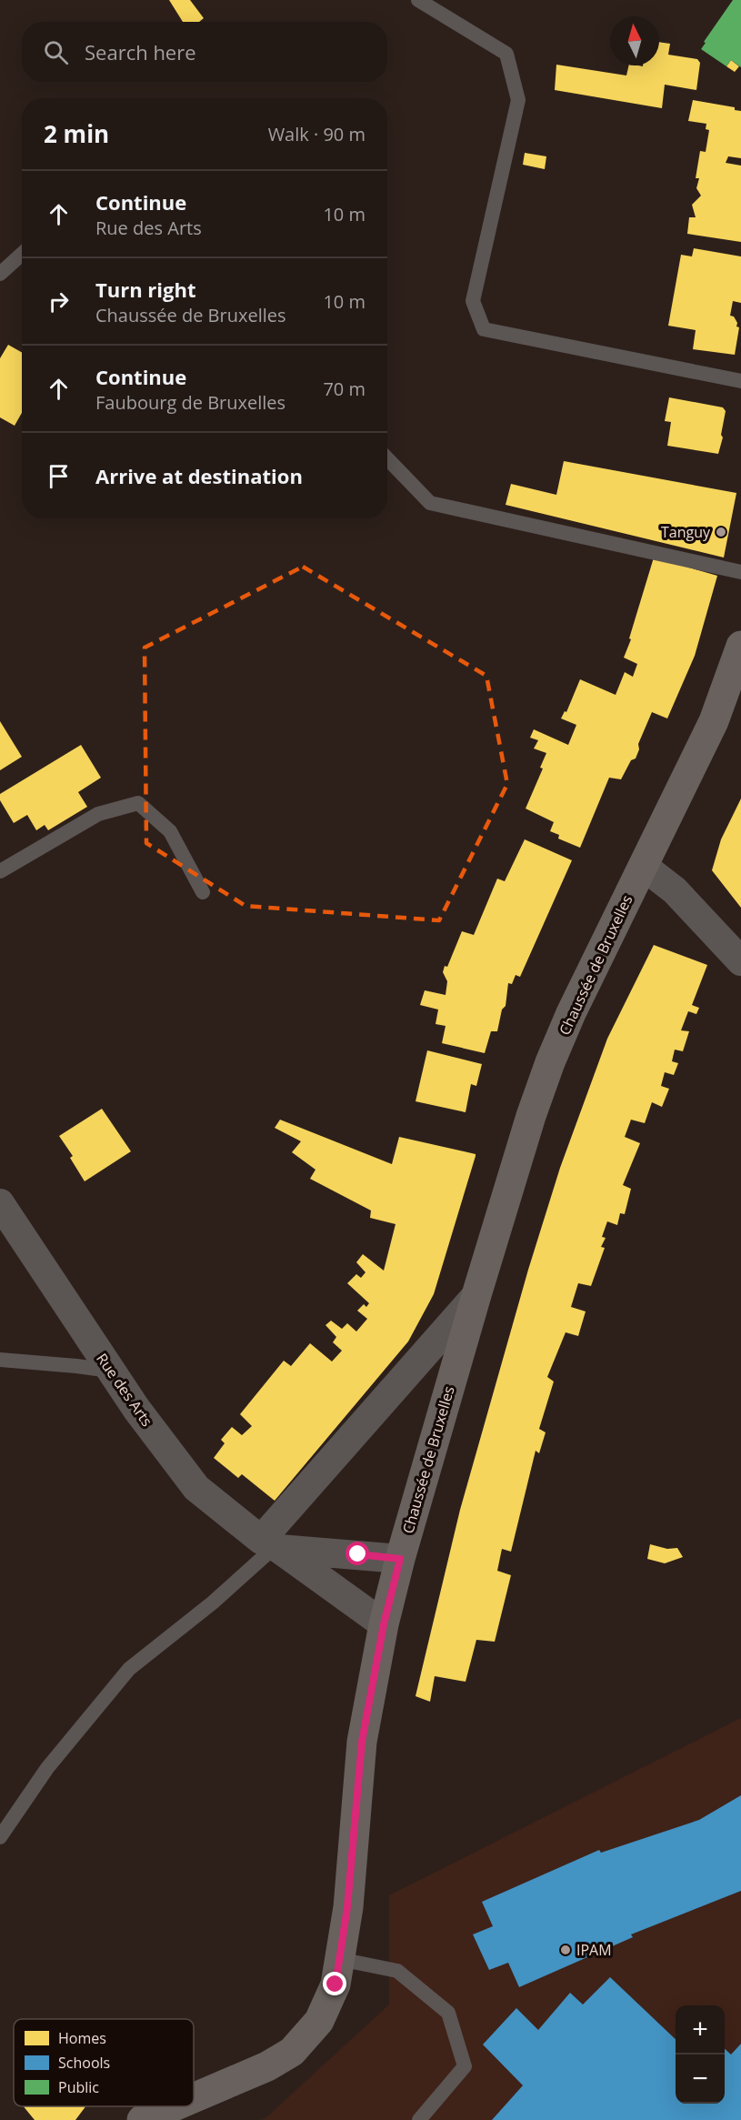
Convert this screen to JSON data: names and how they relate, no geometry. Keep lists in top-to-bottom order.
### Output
{
  "streets": {
    "main road": ["Chaussée de Bruxelles"],
    "street": ["Rue des Arts"]
  },
  "crossings": [
    ["Chaussée de Bruxelles", "Rue des Arts"]
  ],
  "places": ["Tanguy", "IPAM"],
  "legend": ["Homes", "Schools", "Public"],
  "north": "top",
  "page": {
    "search": "Search here",
    "heading": ["2 min", "Walk · 90 m"],
    "list": [
      ["Continue", "Rue des Arts", "10 m"],
      ["Turn right", "Chaussée de Bruxelles", "10 m"],
      ["Continue", "Faubourg de Bruxelles", "70 m"],
      "Arrive at destination"
    ],
    "map_buttons": ["+", "−"]
  }
}
